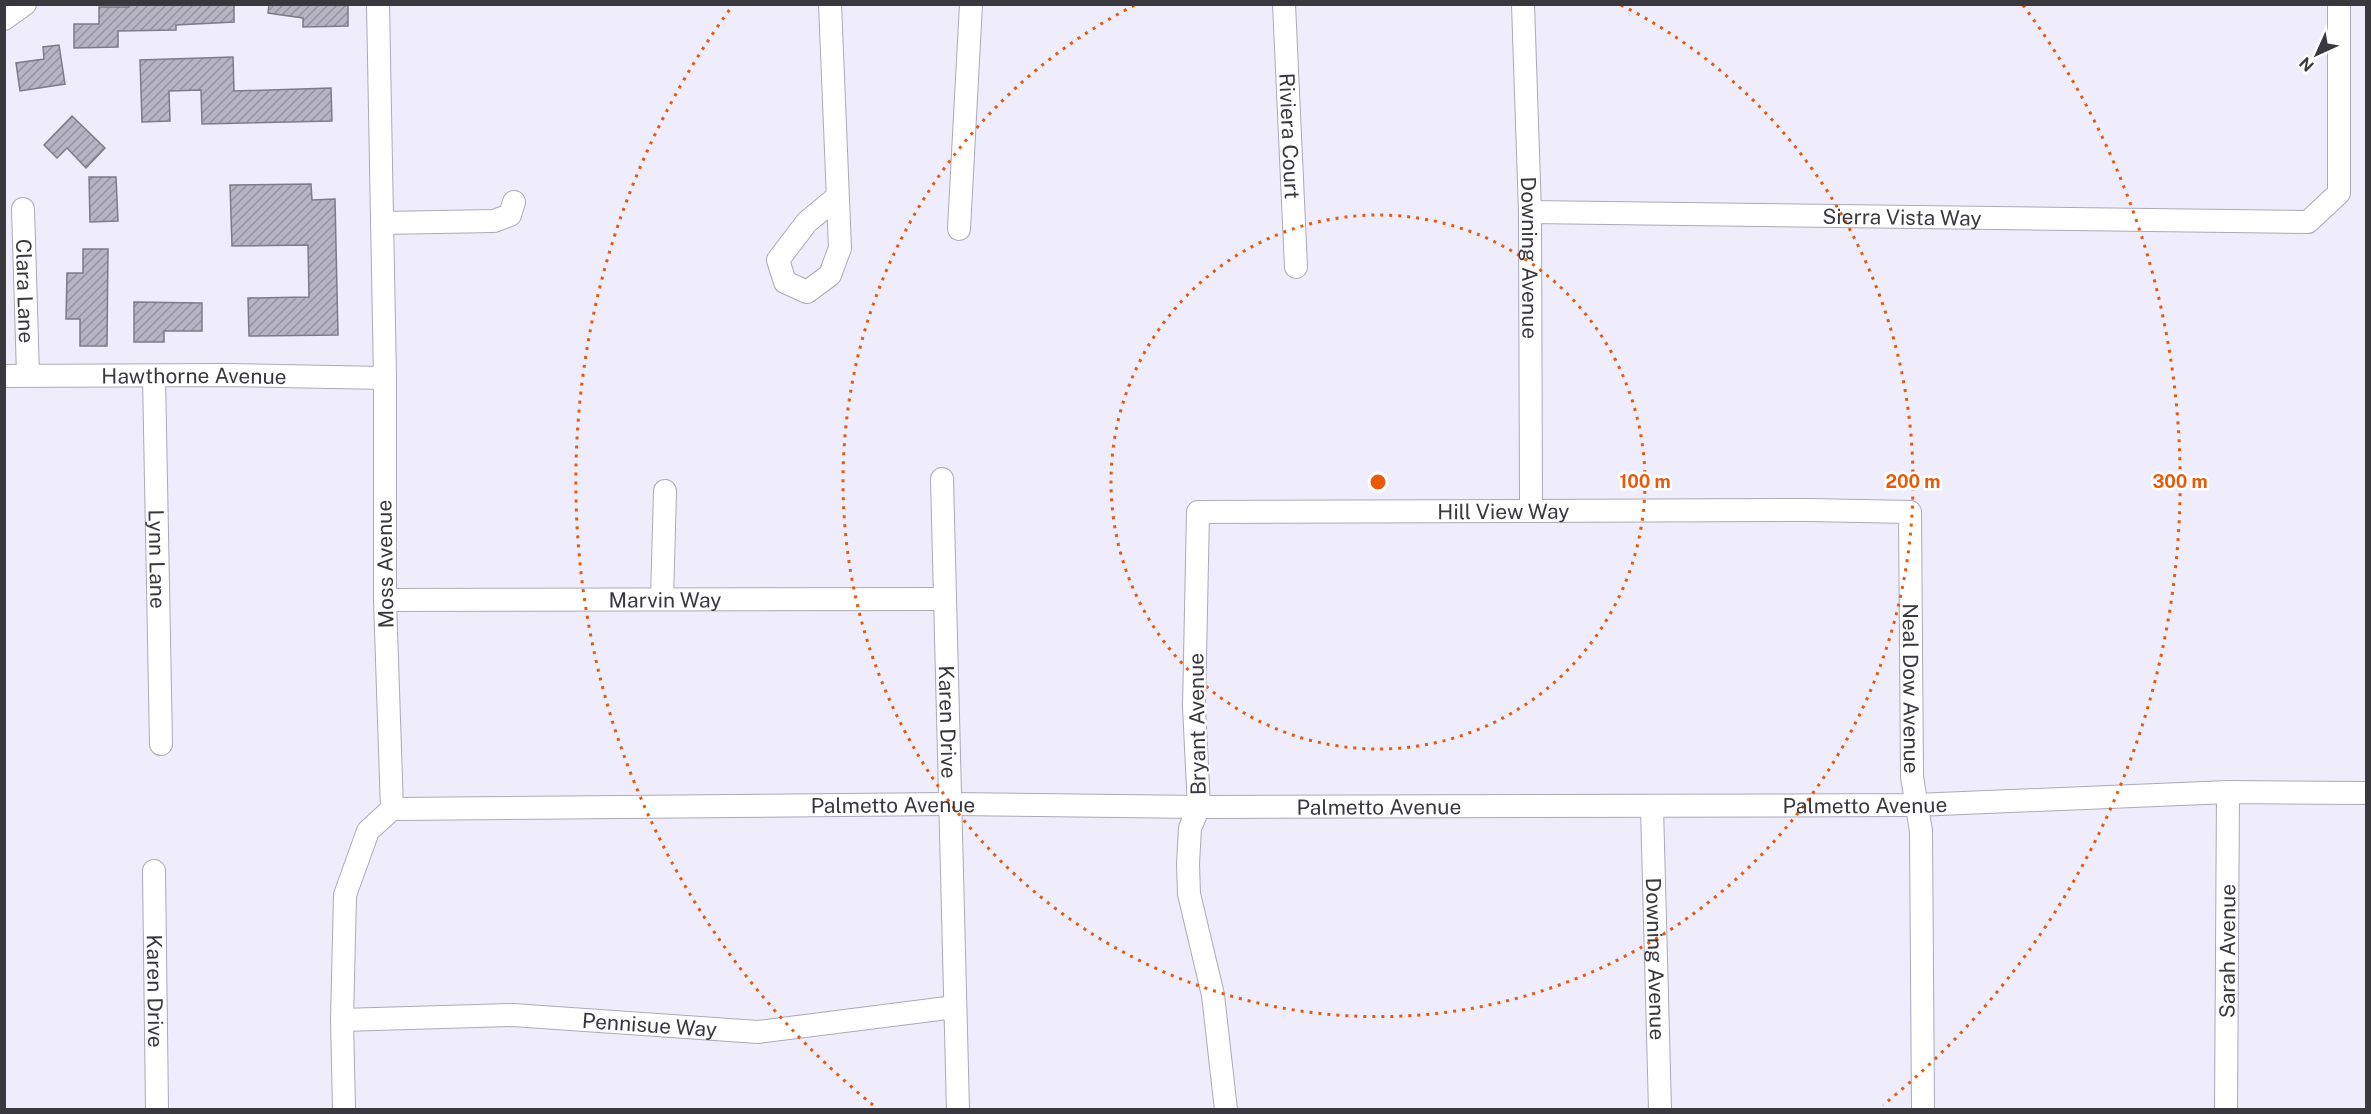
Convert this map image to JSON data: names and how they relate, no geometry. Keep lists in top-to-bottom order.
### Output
{
  "streets": {
    "street": [
      "Riviera Court",
      "Sierra Vista Way",
      "Downing Avenue",
      "Clara Lane",
      "Hawthorne Avenue",
      "Hill View Way",
      "Lynn Lane",
      "Moss Avenue",
      "Marvin Way",
      "Neal Dow Avenue",
      "Karen Drive",
      "Bryant Avenue",
      "Palmetto Avenue",
      "Sarah Avenue",
      "Pennisue Way"
    ]
  },
  "crossings": [
    ["Sierra Vista Way", "Downing Avenue"],
    ["Downing Avenue", "Hill View Way"],
    ["Downing Avenue", "Palmetto Avenue"],
    ["Clara Lane", "Hawthorne Avenue"],
    ["Hawthorne Avenue", "Lynn Lane"],
    ["Hawthorne Avenue", "Moss Avenue"],
    ["Hill View Way", "Neal Dow Avenue"],
    ["Hill View Way", "Bryant Avenue"],
    ["Moss Avenue", "Marvin Way"],
    ["Moss Avenue", "Palmetto Avenue"],
    ["Marvin Way", "Karen Drive"],
    ["Neal Dow Avenue", "Palmetto Avenue"],
    ["Karen Drive", "Palmetto Avenue"],
    ["Karen Drive", "Pennisue Way"],
    ["Bryant Avenue", "Palmetto Avenue"],
    ["Palmetto Avenue", "Sarah Avenue"]
  ],
  "north": "bottom left",
  "rings": ["100 m", "200 m", "300 m"]
}
